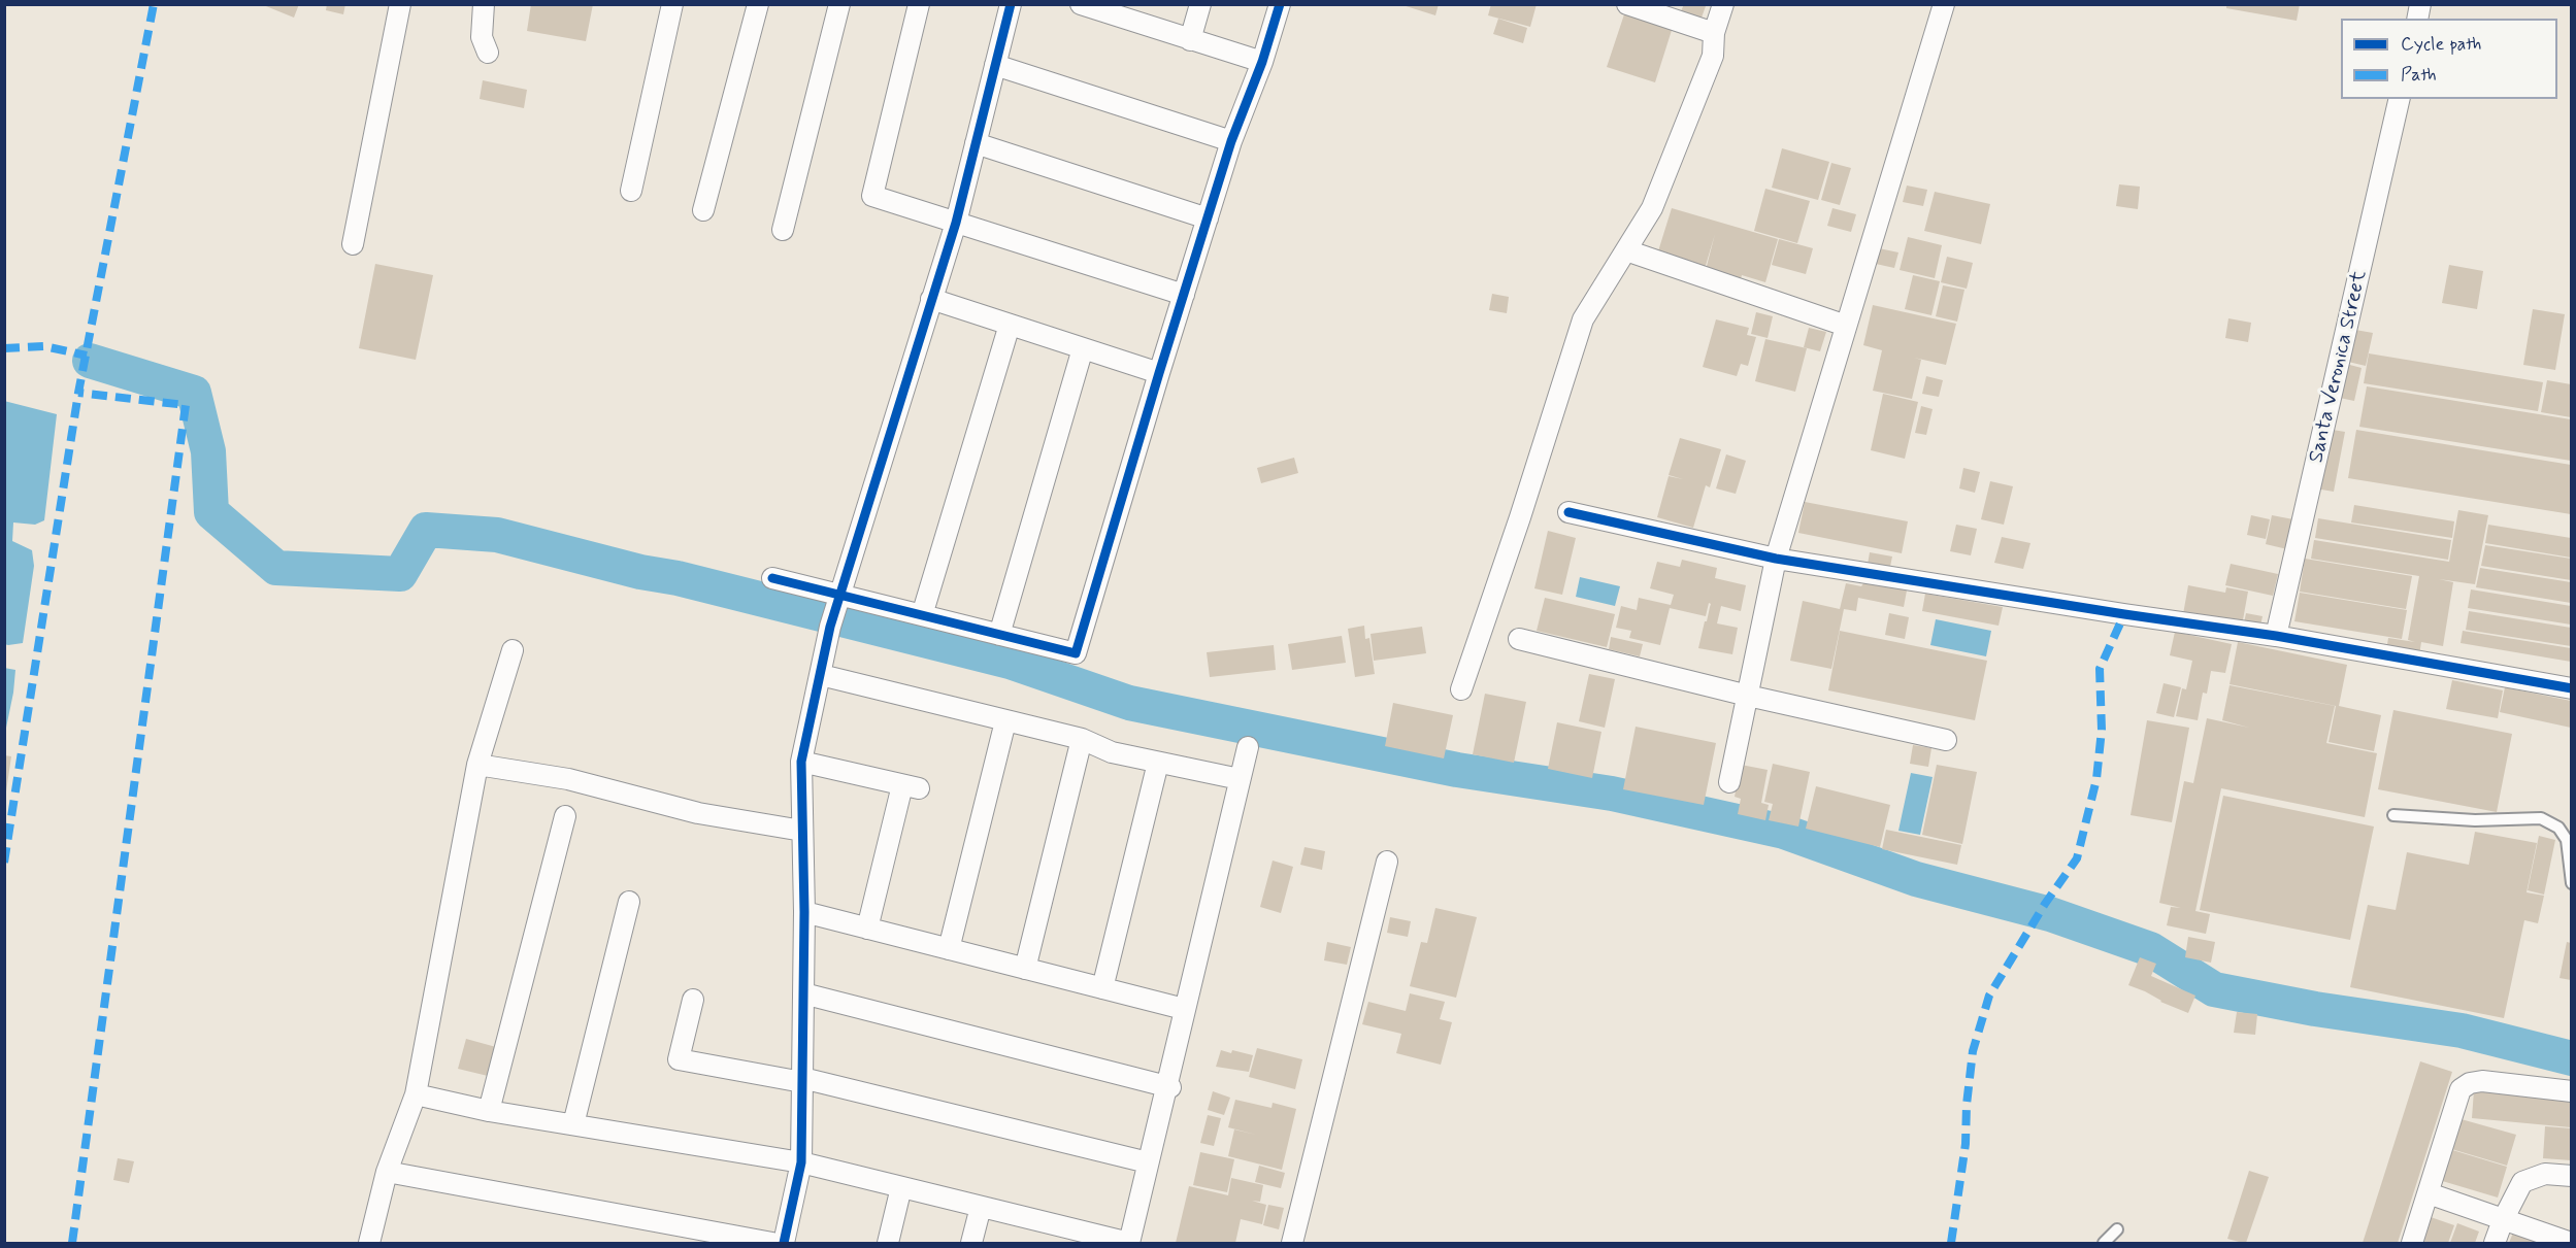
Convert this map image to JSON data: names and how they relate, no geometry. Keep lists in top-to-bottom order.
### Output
{
  "streets": {
    "street": ["Santa Veronica Street"]
  },
  "legend": ["Cycle path", "Path"]
}
